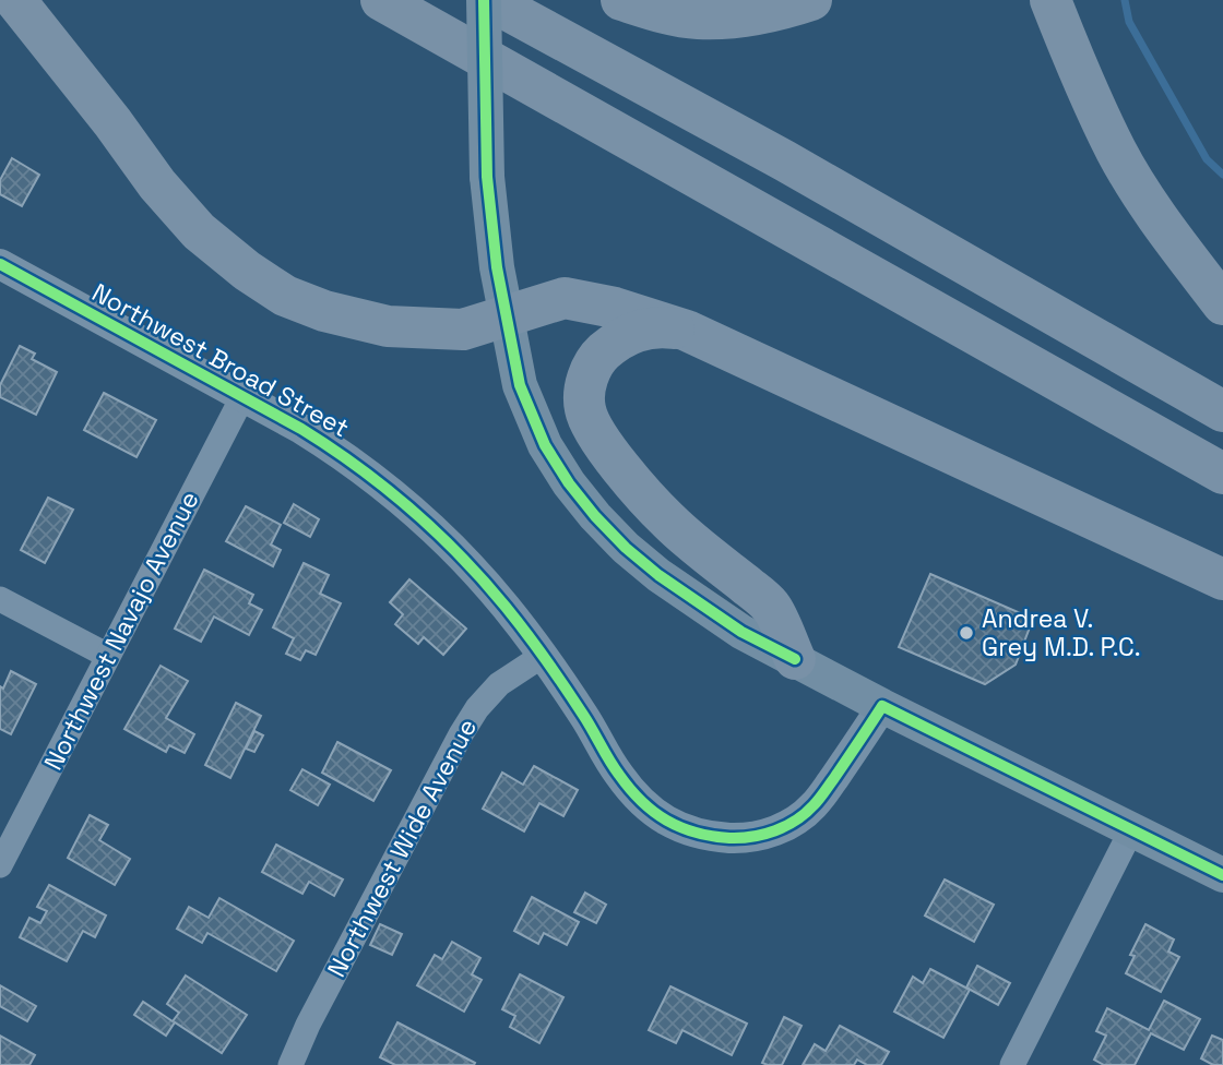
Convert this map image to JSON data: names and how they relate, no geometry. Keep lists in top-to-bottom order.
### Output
{
  "streets": {
    "street": ["Northwest Broad Street", "Northwest Navajo Avenue", "Northwest Wide Avenue"]
  },
  "crossings": [
    ["Northwest Broad Street", "Northwest Navajo Avenue"],
    ["Northwest Broad Street", "Northwest Wide Avenue"]
  ],
  "places": ["Andrea V. Grey M.D. P.C."]
}
